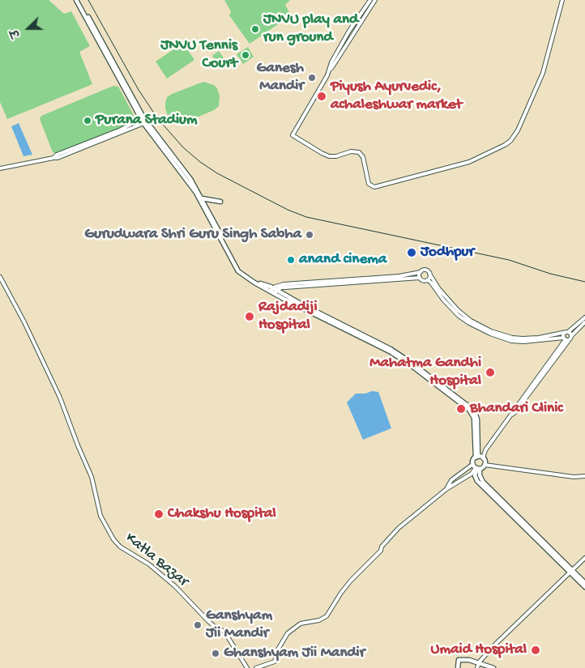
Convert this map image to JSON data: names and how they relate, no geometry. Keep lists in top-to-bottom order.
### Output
{
  "streets": {
    "street": ["Katla Bazar"]
  },
  "places": [
    "JNVU play and run ground",
    "JNVU Tennis Court",
    "Ganesh Mandir",
    "Piyush Ayurvedic, achaleshwar market",
    "Purana Stadium",
    "Gurudwara Shri Guru Singh Sabha",
    "Jodhpur",
    "anand cinema",
    "Rajdadiji Hospital",
    "Mahatma Gandhi Hospital",
    "Bhandari Clinic",
    "Chakshu Hospital",
    "Ganshyam Jii Mandir",
    "Umaid Hospital",
    "Ghanshyam Jii Mandir"
  ],
  "north": "left"
}
